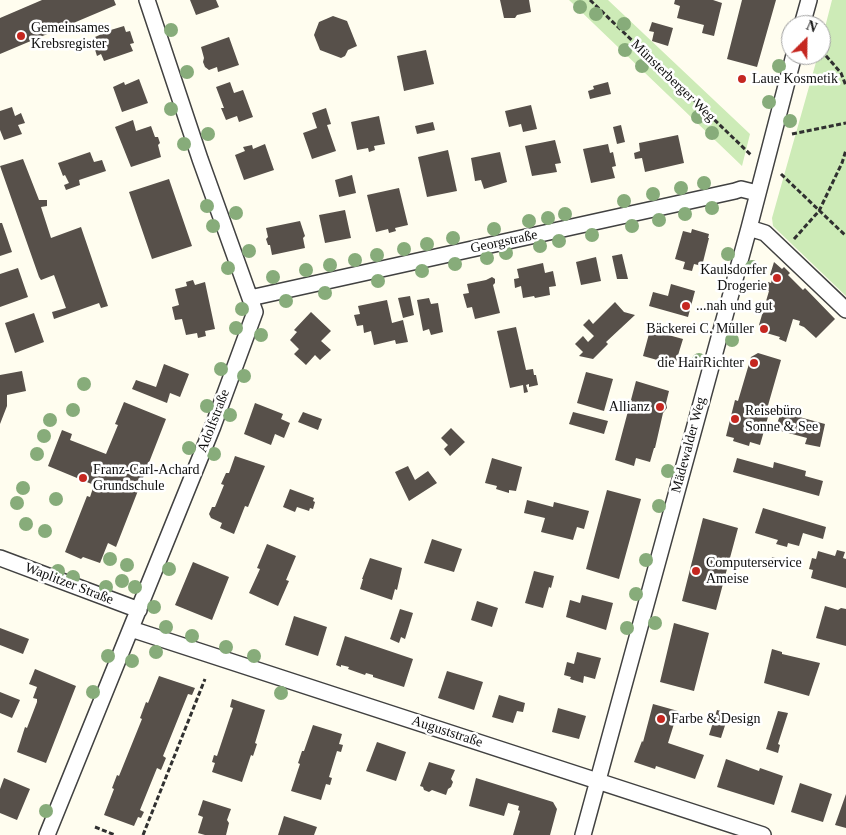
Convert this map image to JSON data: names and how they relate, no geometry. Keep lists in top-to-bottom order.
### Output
{
  "streets": {
    "street": [
      "Georgstraße",
      "Adolfstraße",
      "Mädewalder Weg",
      "Waplitzer Straße",
      "Auguststraße"
    ],
    "path": ["Münsterberger Weg"]
  },
  "crossings": [
    ["Georgstraße", "Adolfstraße"],
    ["Georgstraße", "Mädewalder Weg"],
    ["Adolfstraße", "Waplitzer Straße"],
    ["Adolfstraße", "Auguststraße"],
    ["Mädewalder Weg", "Auguststraße"]
  ],
  "places": [
    "Gemeinsames Krebsregister",
    "Laue Kosmetik",
    "Kaulsdorfer Drogerie",
    "...nah und gut",
    "Bäckerei C. Müller",
    "die HairRichter",
    "Allianz",
    "Reisebüro Sonne & See",
    "Franz-Carl-Achard Grundschule",
    "Computerservice Ameise",
    "Farbe & Design"
  ],
  "north": "top right"
}
